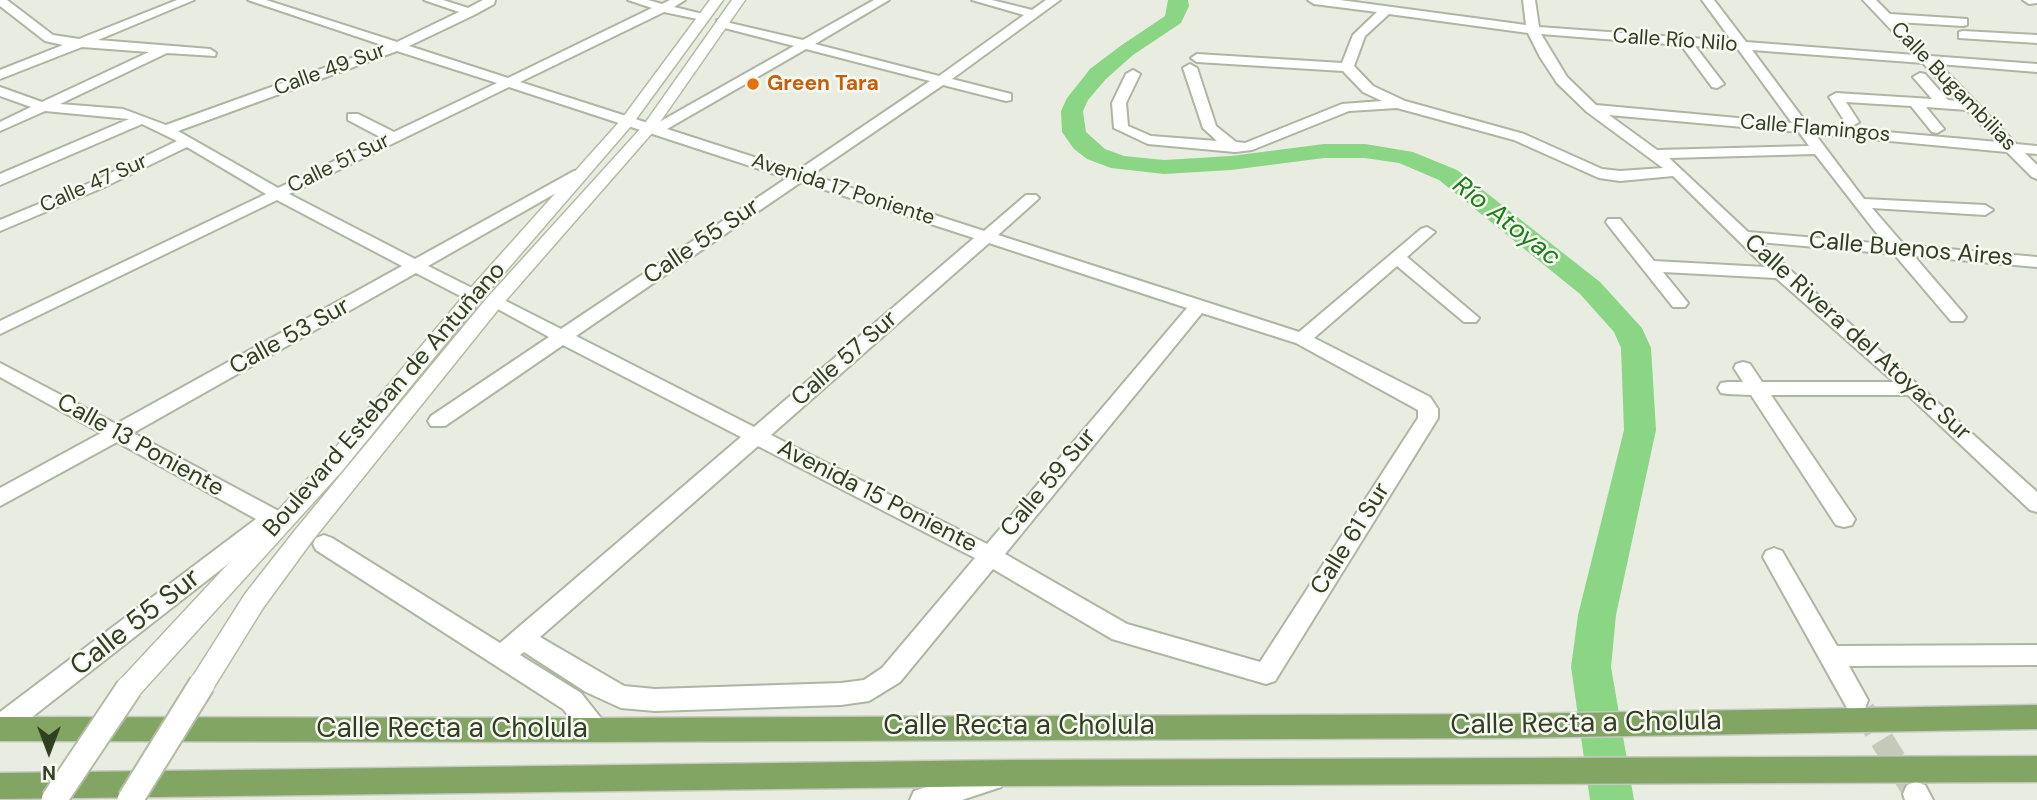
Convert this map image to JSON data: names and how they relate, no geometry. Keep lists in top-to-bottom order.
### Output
{
  "streets": {
    "main road": ["Boulevard Esteban de Antuñano", "Calle Recta a Cholula"],
    "street": [
      "Calle Río Nilo",
      "Calle 49 Sur",
      "Calle Bugambilias",
      "Calle Flamingos",
      "Calle 51 Sur",
      "Calle 47 Sur",
      "Avenida 17 Poniente",
      "Calle 55 Sur",
      "Calle Buenos Aires",
      "Calle 53 Sur",
      "Calle Rivera del Atoyac Sur",
      "Calle 57 Sur",
      "Calle 13 Poniente",
      "Calle 59 Sur",
      "Avenida 15 Poniente",
      "Calle 61 Sur"
    ]
  },
  "crossings": [
    ["Calle Río Nilo", "Calle Bugambilias"],
    ["Calle Río Nilo", "Calle Rivera del Atoyac Sur"],
    ["Calle 49 Sur", "Avenida 17 Poniente"],
    ["Calle Bugambilias", "Calle Flamingos"],
    ["Calle Flamingos", "Calle Rivera del Atoyac Sur"],
    ["Calle 51 Sur", "Avenida 17 Poniente"],
    ["Calle 51 Sur", "Avenida 15 Poniente"],
    ["Avenida 17 Poniente", "Calle 55 Sur"],
    ["Avenida 17 Poniente", "Calle 57 Sur"],
    ["Avenida 17 Poniente", "Boulevard Esteban de Antuñano"],
    ["Avenida 17 Poniente", "Calle 59 Sur"],
    ["Avenida 17 Poniente", "Calle 61 Sur"],
    ["Calle 55 Sur", "Boulevard Esteban de Antuñano"],
    ["Calle 55 Sur", "Calle 13 Poniente"],
    ["Calle 55 Sur", "Avenida 15 Poniente"],
    ["Calle 55 Sur", "Calle Recta a Cholula"],
    ["Calle Buenos Aires", "Calle Rivera del Atoyac Sur"],
    ["Calle 53 Sur", "Boulevard Esteban de Antuñano"],
    ["Calle 53 Sur", "Calle 13 Poniente"],
    ["Calle 53 Sur", "Avenida 15 Poniente"],
    ["Calle 57 Sur", "Calle 59 Sur"],
    ["Calle 57 Sur", "Avenida 15 Poniente"],
    ["Boulevard Esteban de Antuñano", "Calle 13 Poniente"],
    ["Boulevard Esteban de Antuñano", "Avenida 15 Poniente"],
    ["Calle 59 Sur", "Avenida 15 Poniente"],
    ["Avenida 15 Poniente", "Calle 61 Sur"]
  ],
  "water": ["Río Atoyac"],
  "places": ["Green Tara"],
  "north": "bottom"
}
